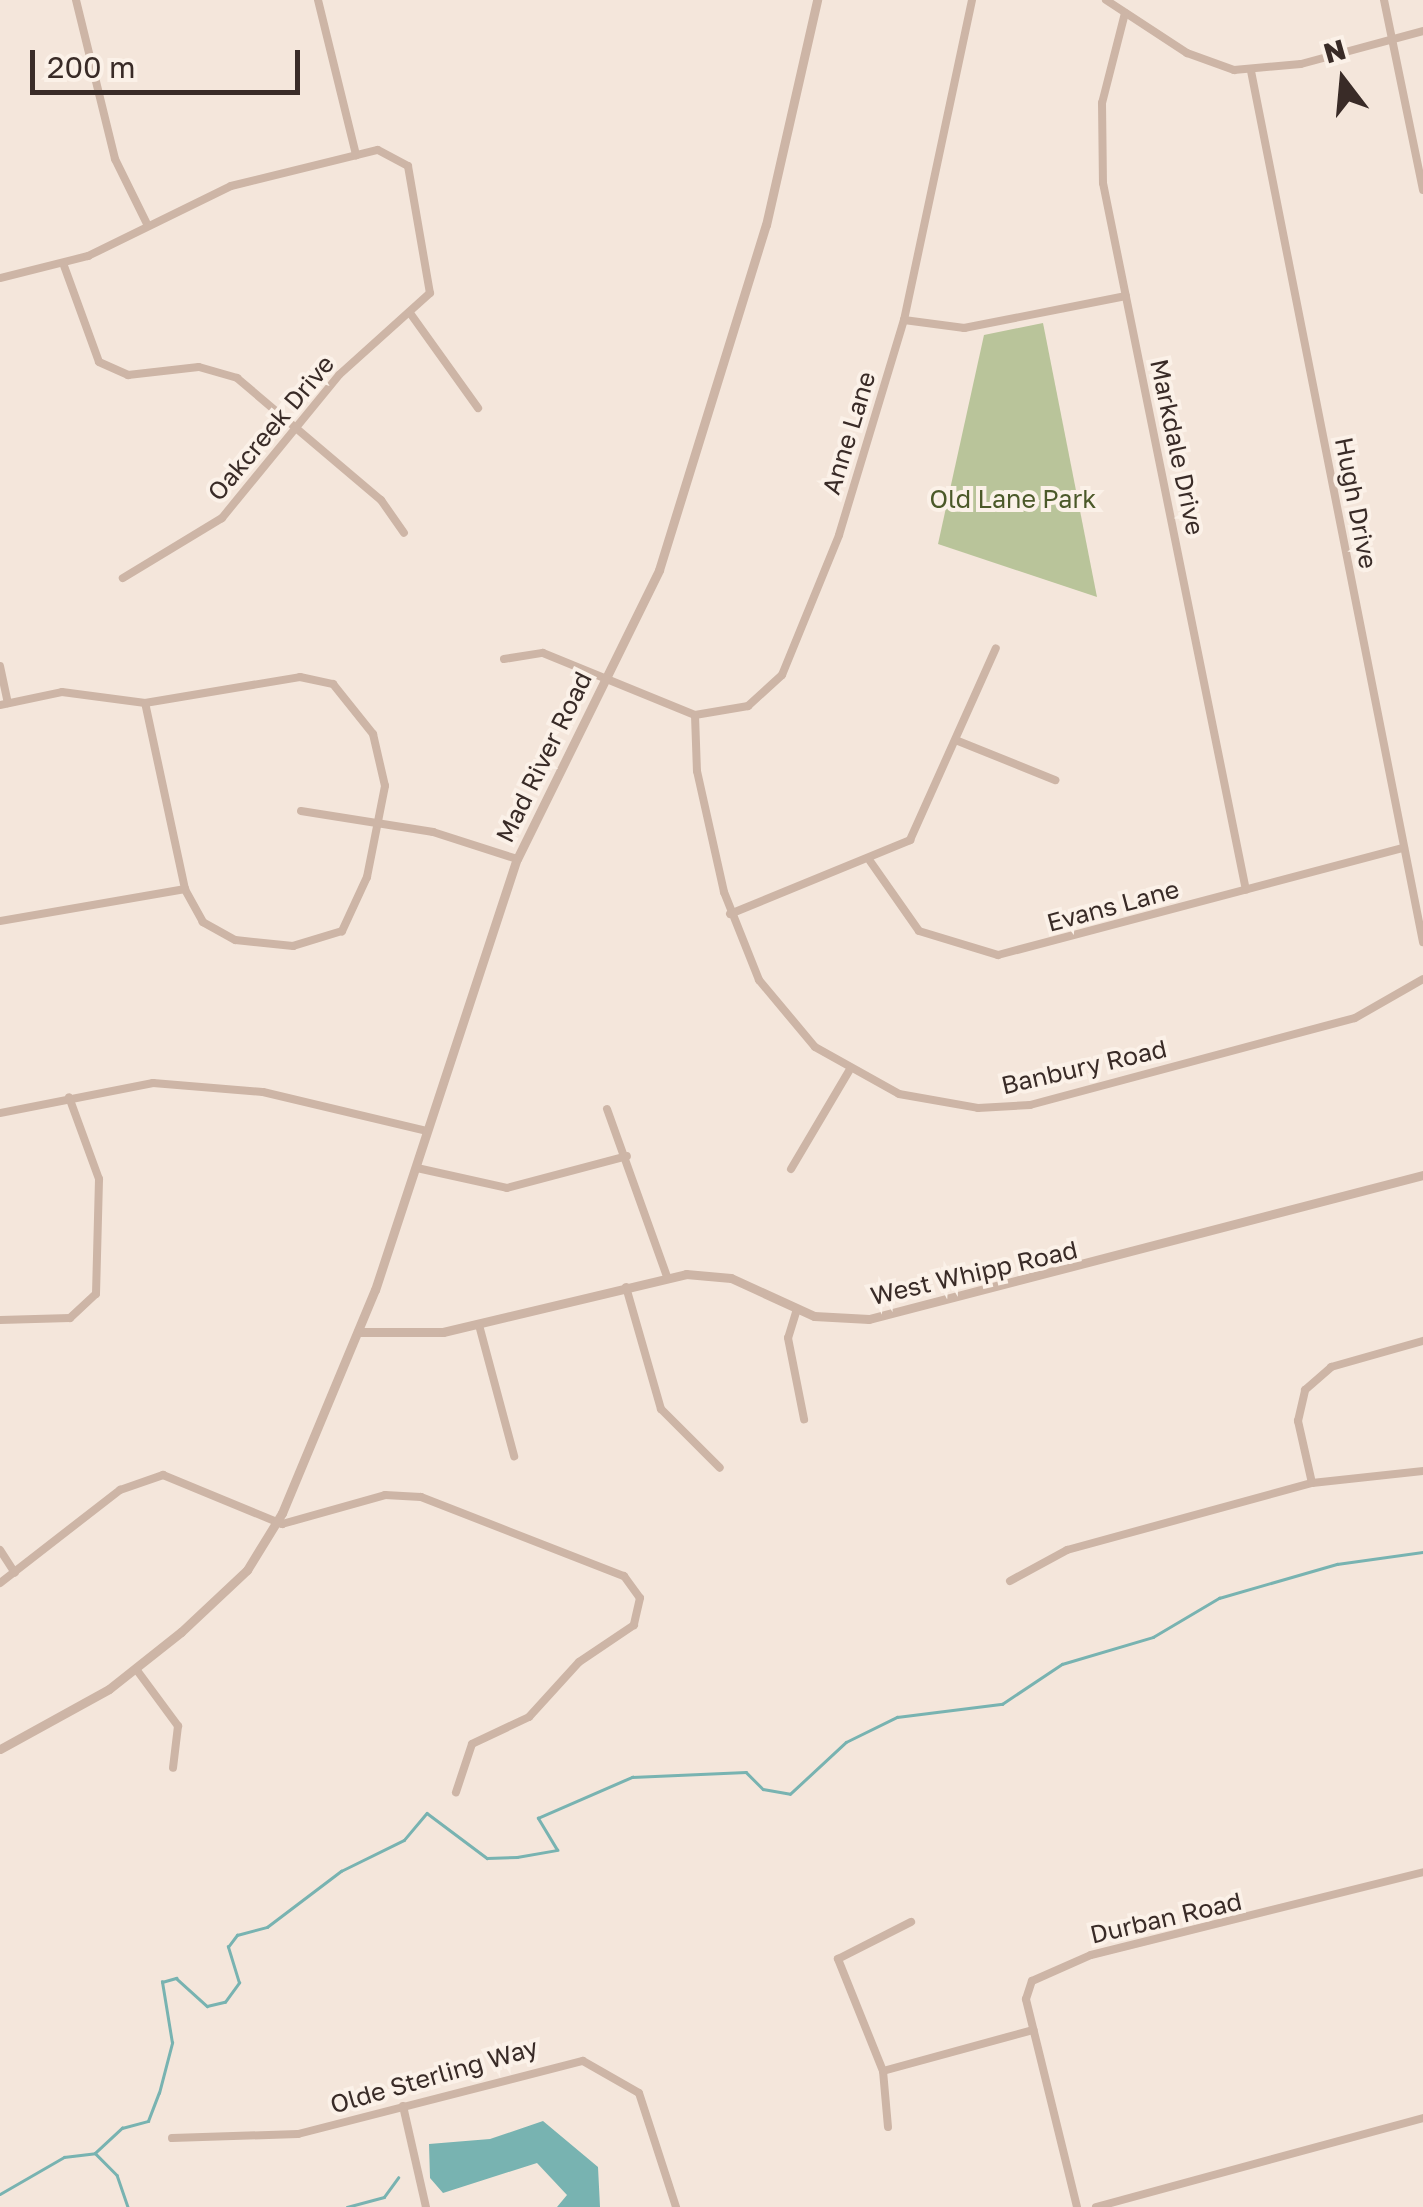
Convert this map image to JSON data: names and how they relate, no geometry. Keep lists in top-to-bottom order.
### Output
{
  "streets": {
    "street": [
      "Oakcreek Drive",
      "Anne Lane",
      "Markdale Drive",
      "Hugh Drive",
      "Mad River Road",
      "Evans Lane",
      "Banbury Road",
      "West Whipp Road",
      "Durban Road",
      "Olde Sterling Way"
    ]
  },
  "crossings": [
    ["Anne Lane", "Banbury Road"],
    ["Markdale Drive", "Evans Lane"],
    ["Hugh Drive", "Evans Lane"],
    ["Mad River Road", "West Whipp Road"]
  ],
  "parks": ["Old Lane Park"],
  "scale_bar": "200 m",
  "north": "top"
}
